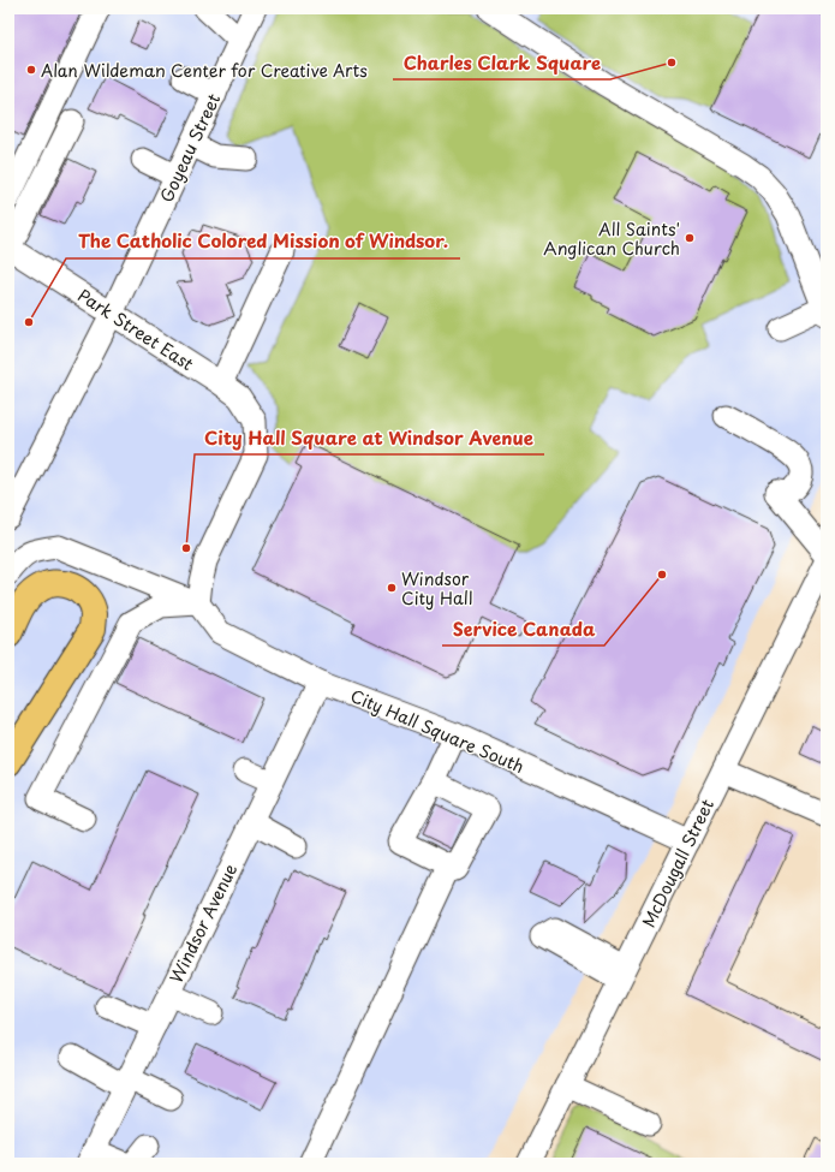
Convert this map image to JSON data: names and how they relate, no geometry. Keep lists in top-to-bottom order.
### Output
{
  "streets": {
    "street": [
      "Goyeau Street",
      "Park Street East",
      "City Hall Square South",
      "McDougall Street",
      "Windsor Avenue"
    ]
  },
  "crossings": [
    ["Goyeau Street", "Park Street East"],
    ["Park Street East", "City Hall Square South"],
    ["City Hall Square South", "McDougall Street"],
    ["City Hall Square South", "Windsor Avenue"]
  ],
  "places": [
    "Charles Clark Square",
    "Alan Wildeman Center for Creative Arts",
    "All Saints' Anglican Church",
    "The Catholic Colored Mission of Windsor.",
    "City Hall Square at Windsor Avenue",
    "Service Canada",
    "Windsor City Hall"
  ]
}
